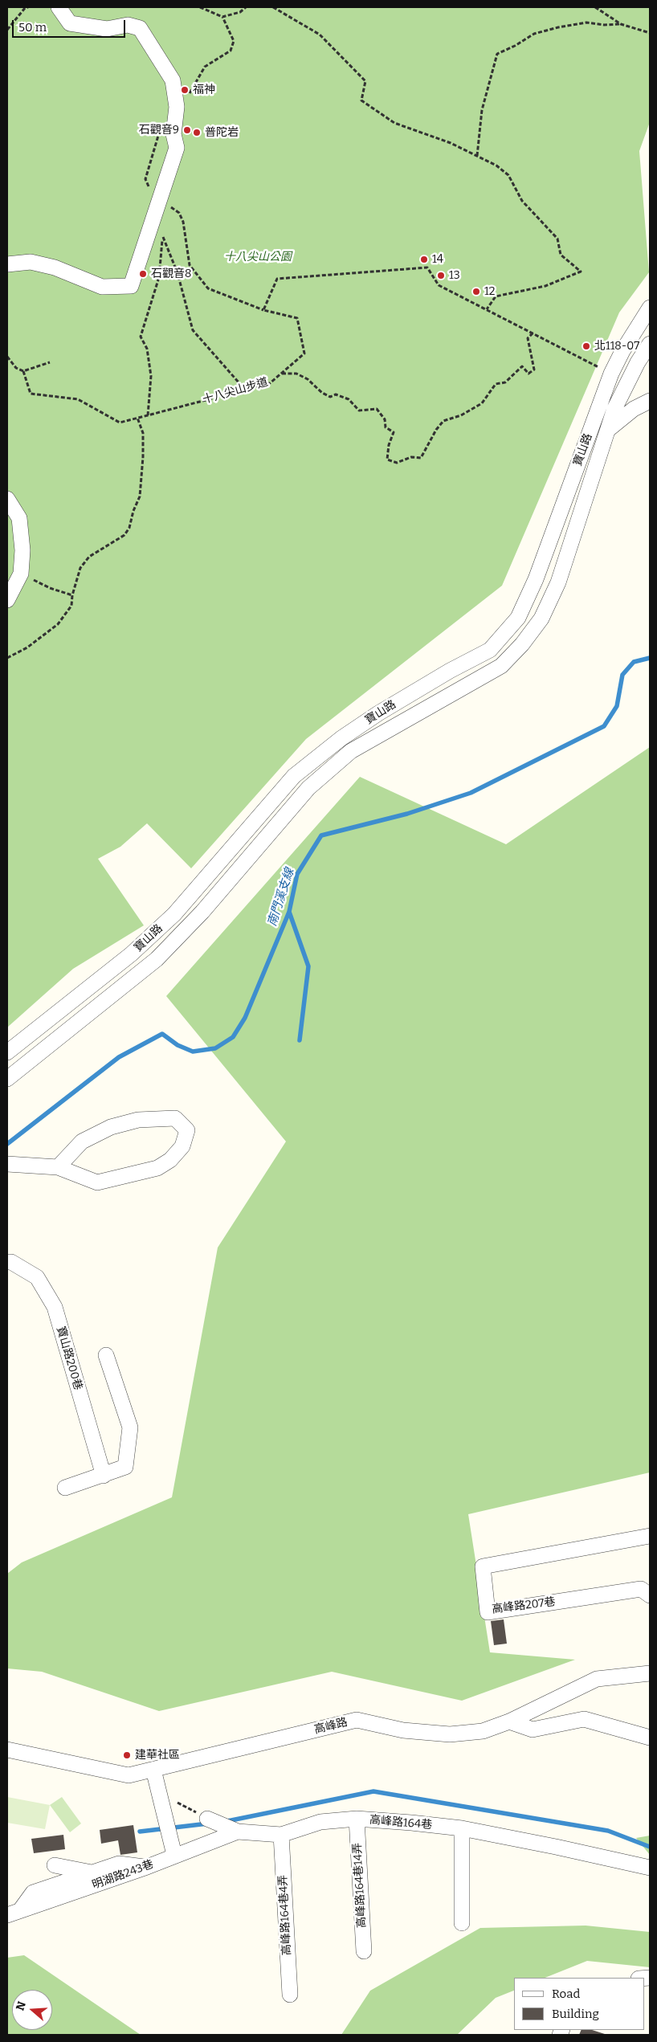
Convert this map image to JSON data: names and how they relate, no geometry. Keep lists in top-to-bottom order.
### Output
{
  "streets": {
    "street": [
      "寶山路",
      "寶山路200巷",
      "高峰路207巷",
      "高峰路",
      "高峰路164巷",
      "明湖路243巷",
      "高峰路164巷14弄",
      "高峰路164巷4弄"
    ],
    "path": ["十八尖山步道"]
  },
  "crossings": [
    ["高峰路164巷", "明湖路243巷"],
    ["高峰路164巷", "高峰路164巷14弄"],
    ["高峰路164巷", "高峰路164巷4弄"]
  ],
  "water": ["南門溪支線"],
  "parks": ["十八尖山公園"],
  "places": [
    "福神",
    "石觀音9",
    "普陀岩",
    "14",
    "石觀音8",
    "13",
    "12",
    "北118-07",
    "建華社區"
  ],
  "legend": ["Road", "Building"],
  "scale_bar": "50 m",
  "north": "left"
}
